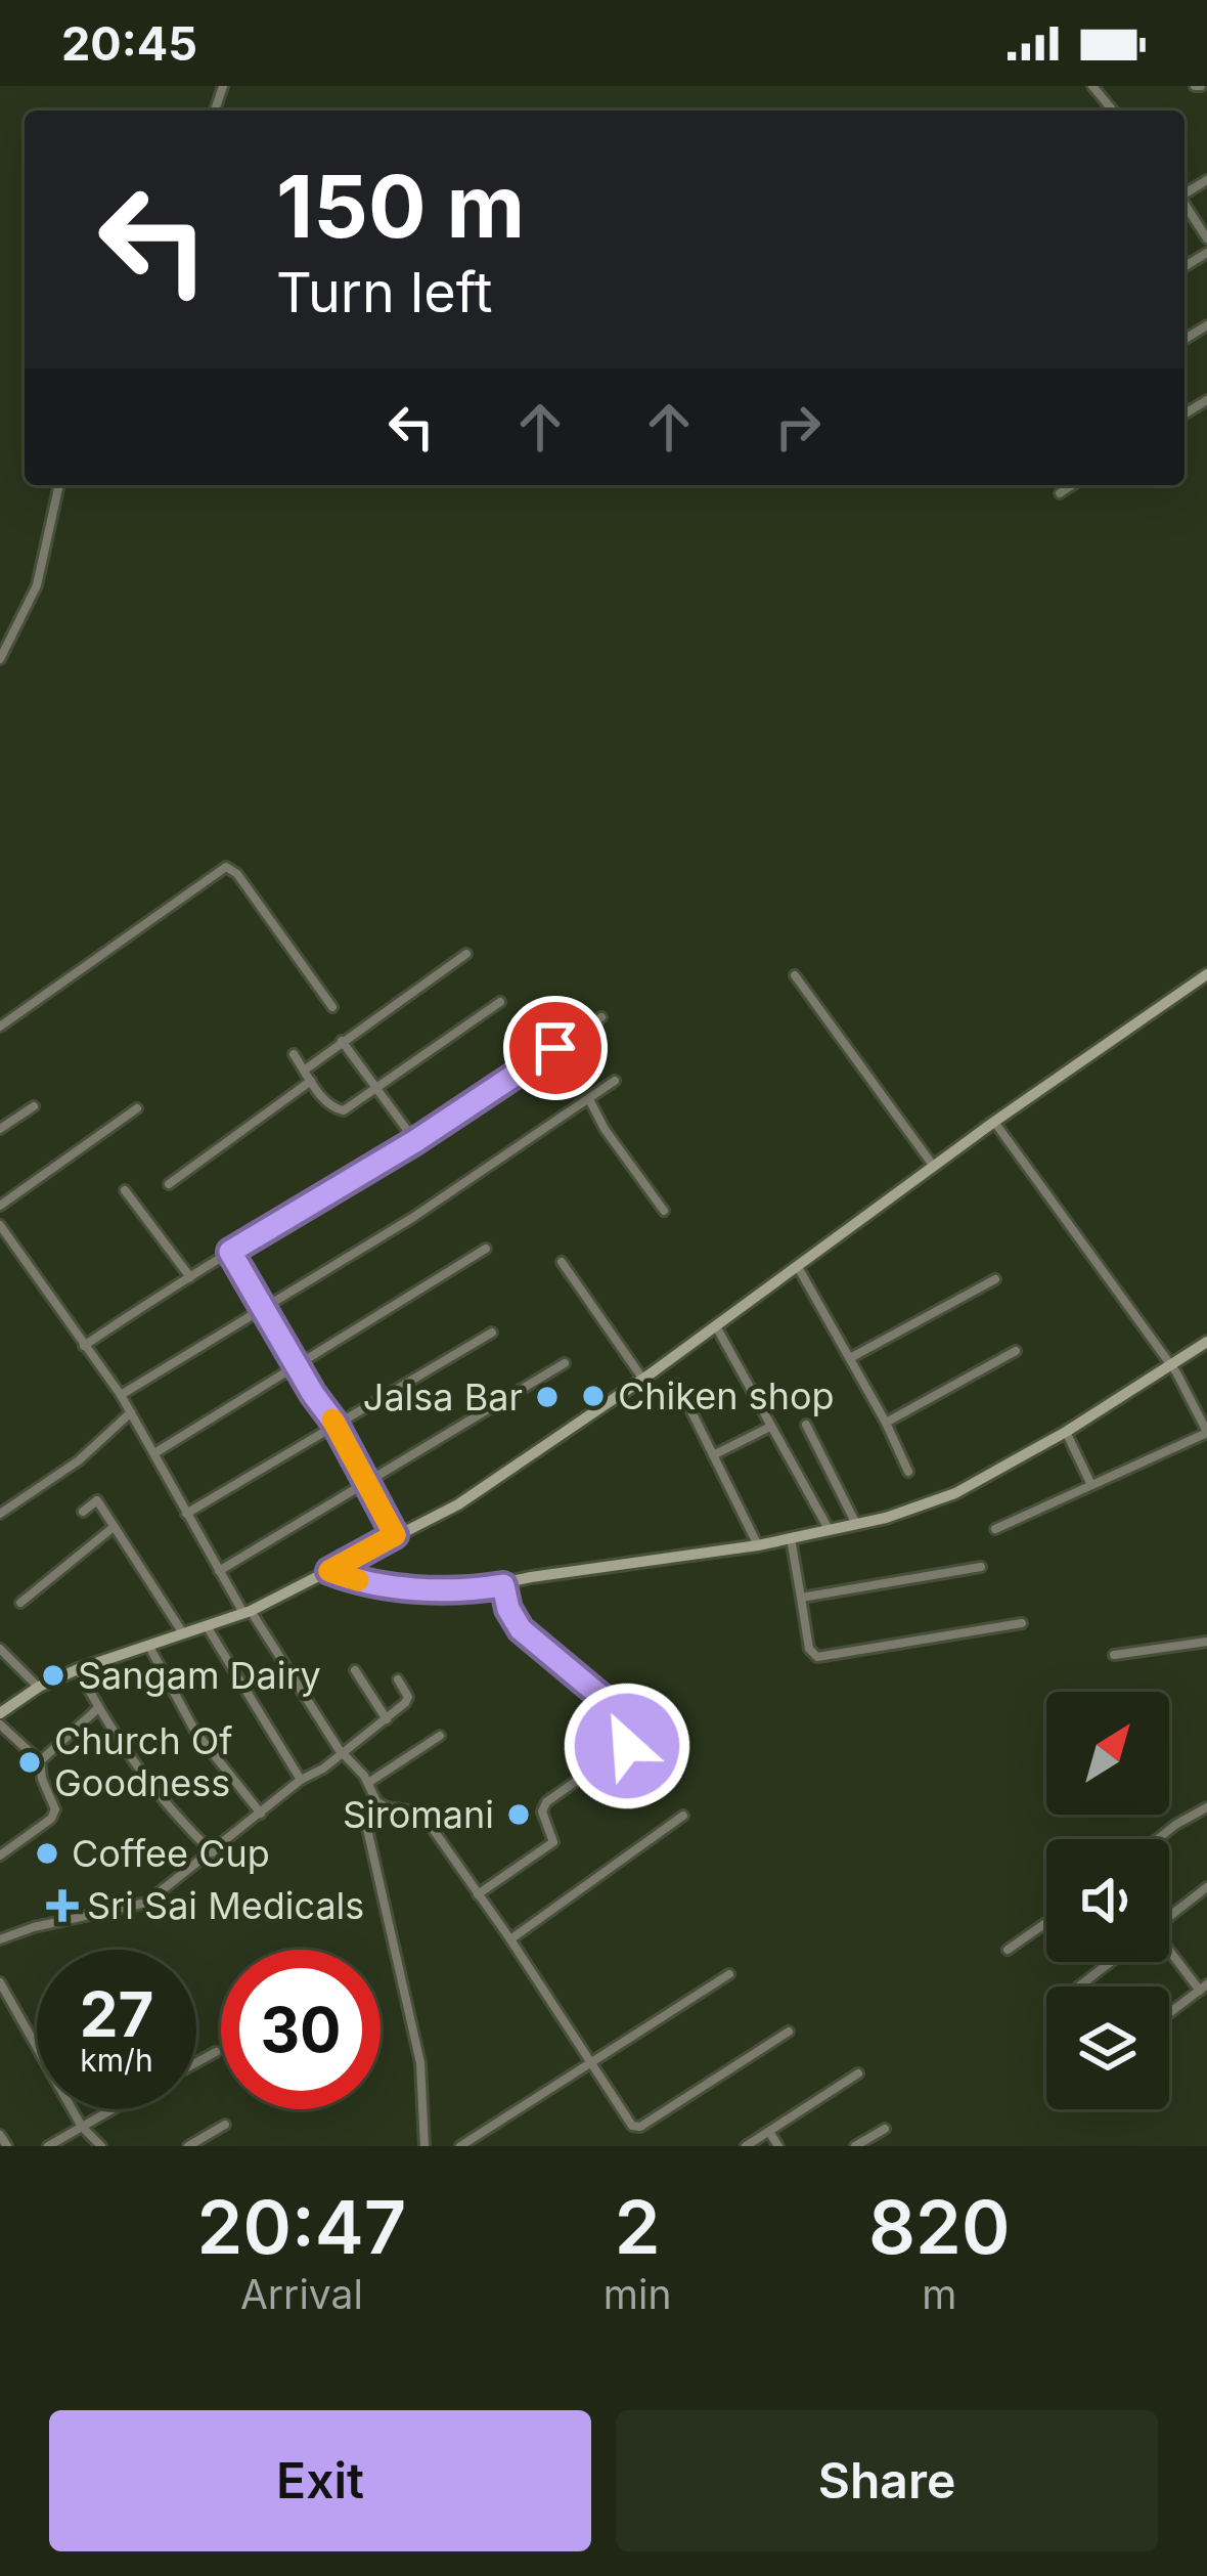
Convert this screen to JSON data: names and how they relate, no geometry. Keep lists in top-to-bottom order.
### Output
{
  "places": {
    "other": [
      "Chiken shop",
      "Jalsa Bar",
      "Sangam Dairy",
      "Church Of Goodness",
      "Siromani",
      "Coffee Cup"
    ],
    "health": ["Sri Sai Medicals"]
  },
  "north": "top right",
  "page": {
    "status": "20:45",
    "turn": ["150 m", "Turn left"],
    "speed": "27 km/h",
    "limit": "30",
    "eta": [
      "20:47",
      "Arrival",
      "2",
      "min",
      "820",
      "m"
    ],
    "buttons": ["Exit", "Share"]
  }
}
